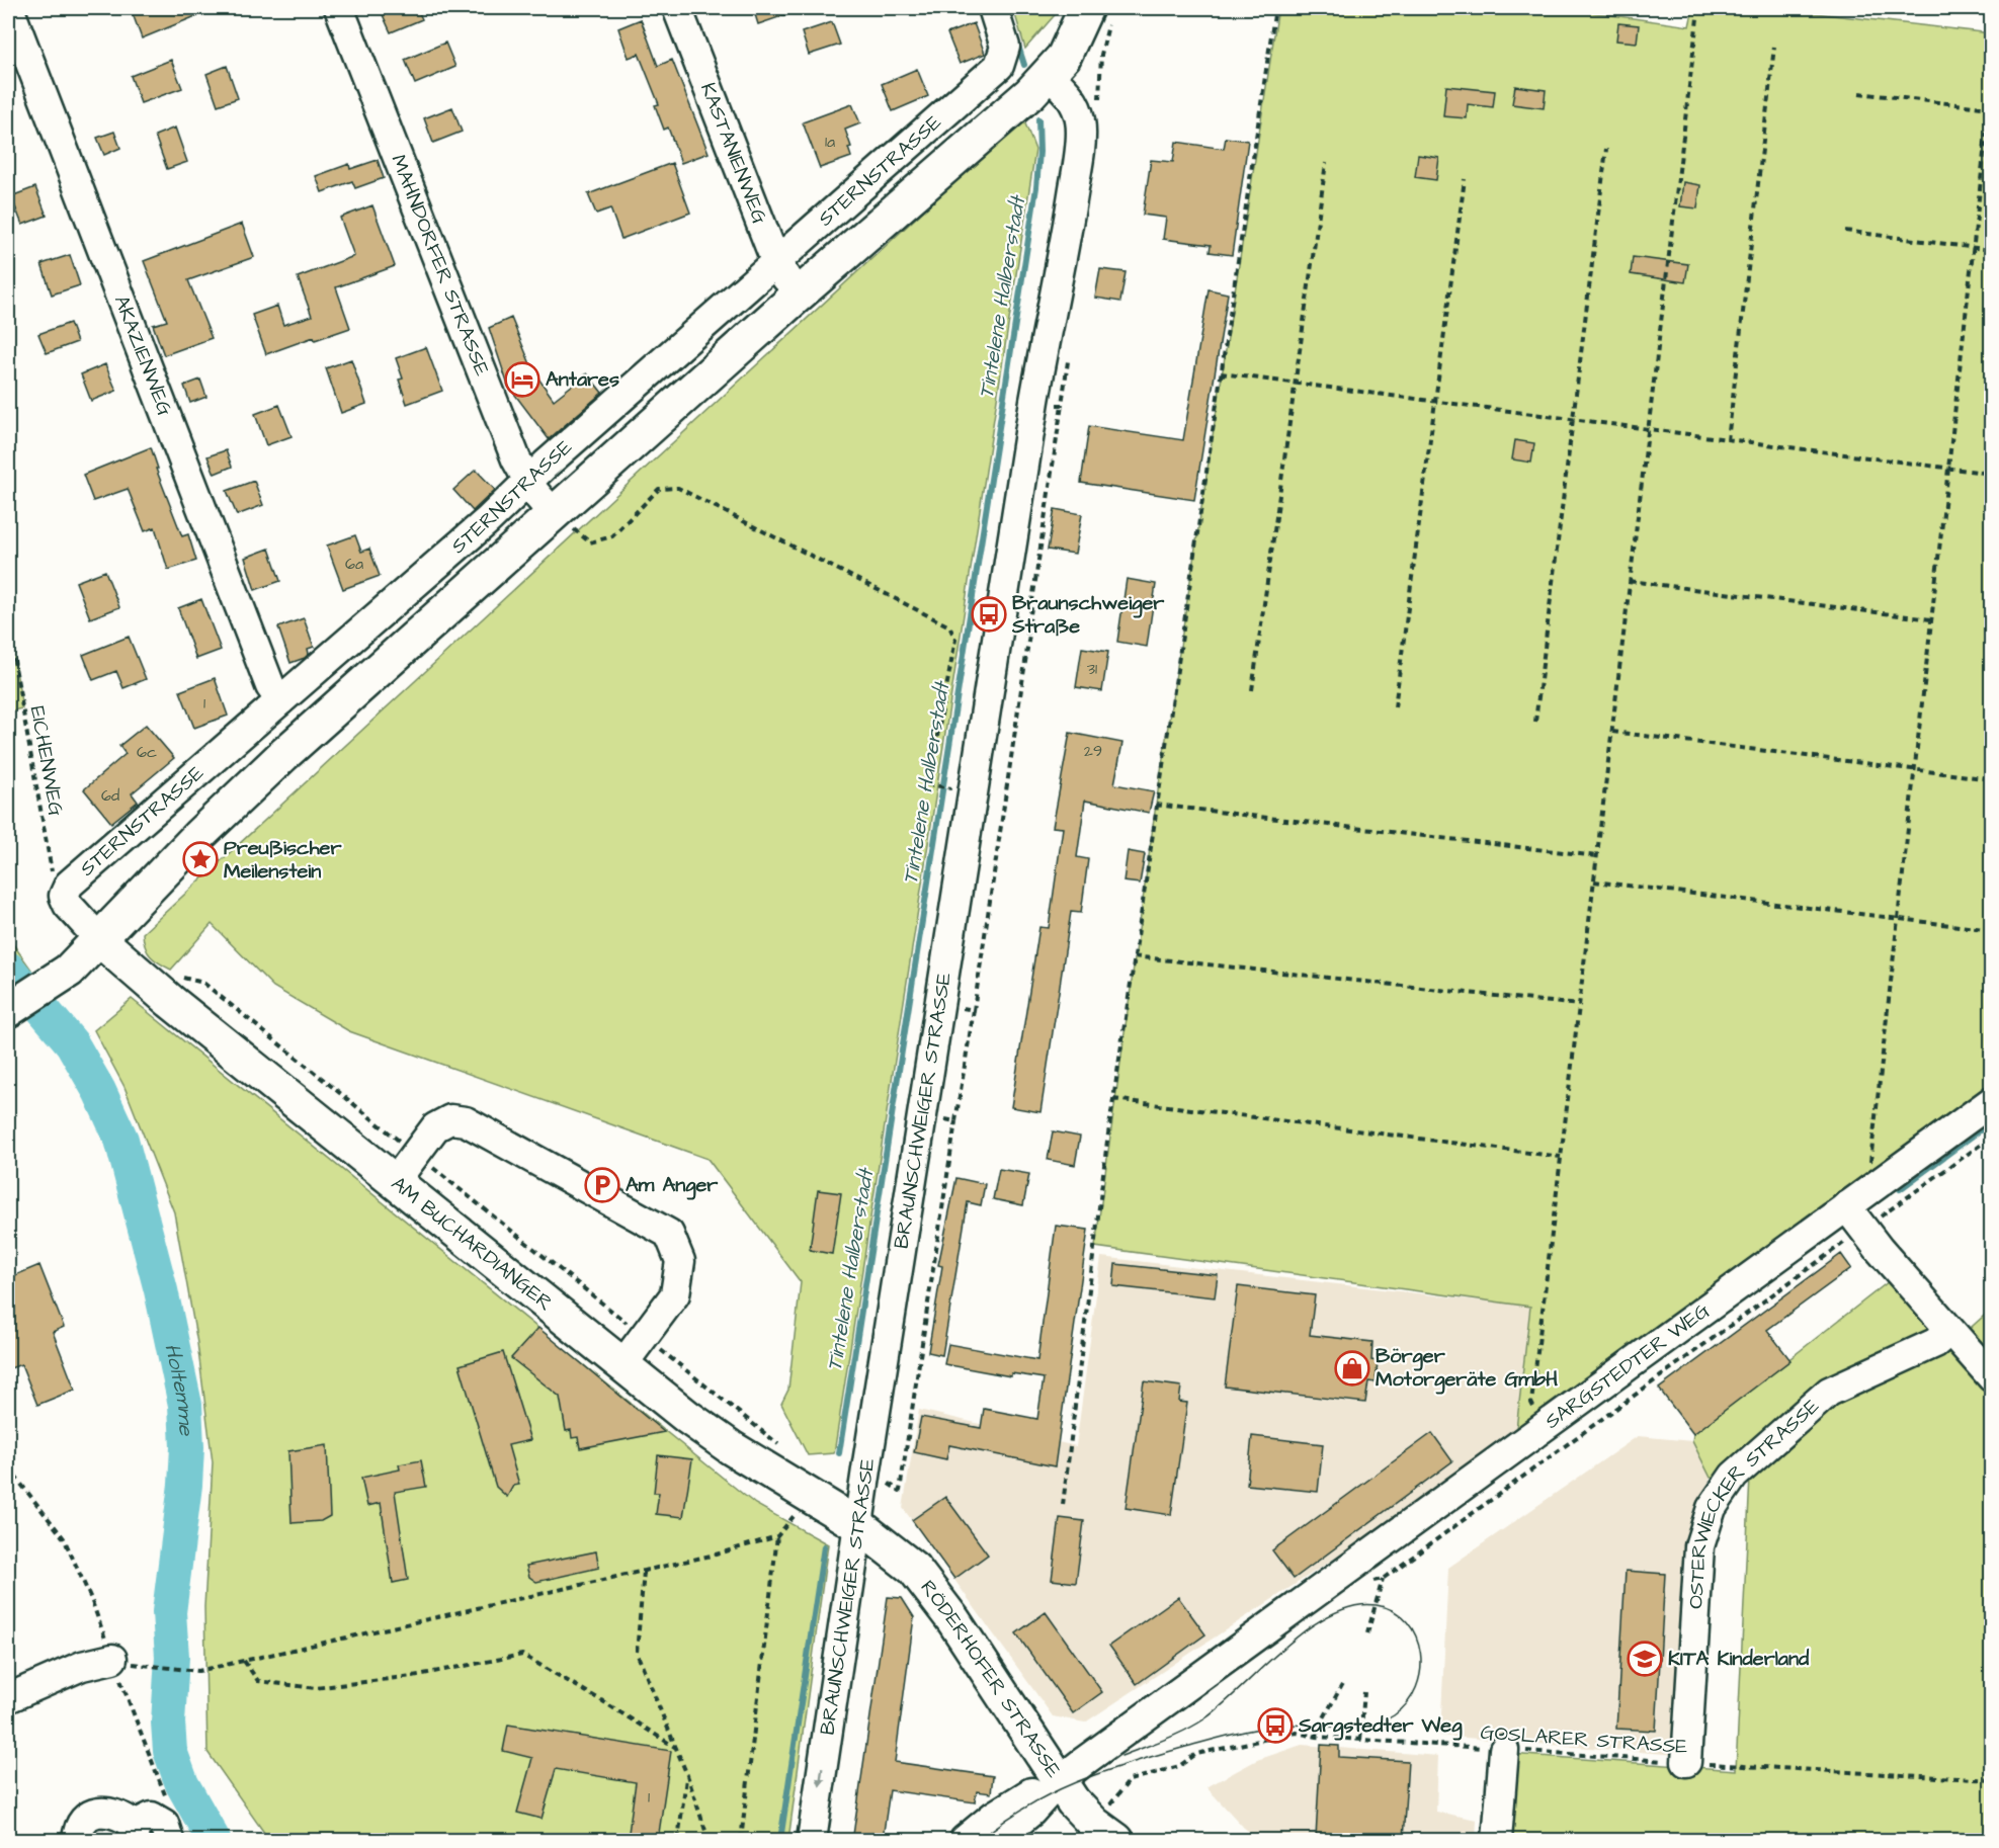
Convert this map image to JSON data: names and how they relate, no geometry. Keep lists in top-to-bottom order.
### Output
{
  "streets": {
    "main road": ["STERNSTRASSE", "AM BUCHARDIANGER", "RÖDERHOFER STRASSE"],
    "street": [
      "KASTANIENWEG",
      "MAHNDORFER STRASSE",
      "AKAZIENWEG",
      "BRAUNSCHWEIGER STRASSE",
      "SARGSTEDTER WEG",
      "OSTERWIECKER STRASSE"
    ],
    "path": ["EICHENWEG", "GOSLARER STRASSE"]
  },
  "crossings": [
    ["KASTANIENWEG", "STERNSTRASSE"],
    ["STERNSTRASSE", "MAHNDORFER STRASSE"],
    ["STERNSTRASSE", "AKAZIENWEG"],
    ["STERNSTRASSE", "EICHENWEG"],
    ["STERNSTRASSE", "BRAUNSCHWEIGER STRASSE"],
    ["STERNSTRASSE", "AM BUCHARDIANGER"],
    ["BRAUNSCHWEIGER STRASSE", "AM BUCHARDIANGER"],
    ["BRAUNSCHWEIGER STRASSE", "RÖDERHOFER STRASSE"],
    ["AM BUCHARDIANGER", "RÖDERHOFER STRASSE"],
    ["SARGSTEDTER WEG", "RÖDERHOFER STRASSE"],
    ["OSTERWIECKER STRASSE", "GOSLARER STRASSE"],
    ["RÖDERHOFER STRASSE", "GOSLARER STRASSE"]
  ],
  "water": ["Tintelene Halberstadt", "Holtemme"],
  "places": {
    "hotel": ["Antares"],
    "bus stop": ["Braunschweiger Straße", "Sargstedter Weg"],
    "place": ["Preußischer Meilenstein"],
    "parking": ["Am Anger"],
    "shop": ["Börger Motorgeräte GmbH"],
    "school or university": ["KITA Kinderland"]
  },
  "house_numbers": [
    "1a",
    "6a",
    "31",
    "1",
    "29",
    "6c",
    "6d",
    "1"
  ]
}
